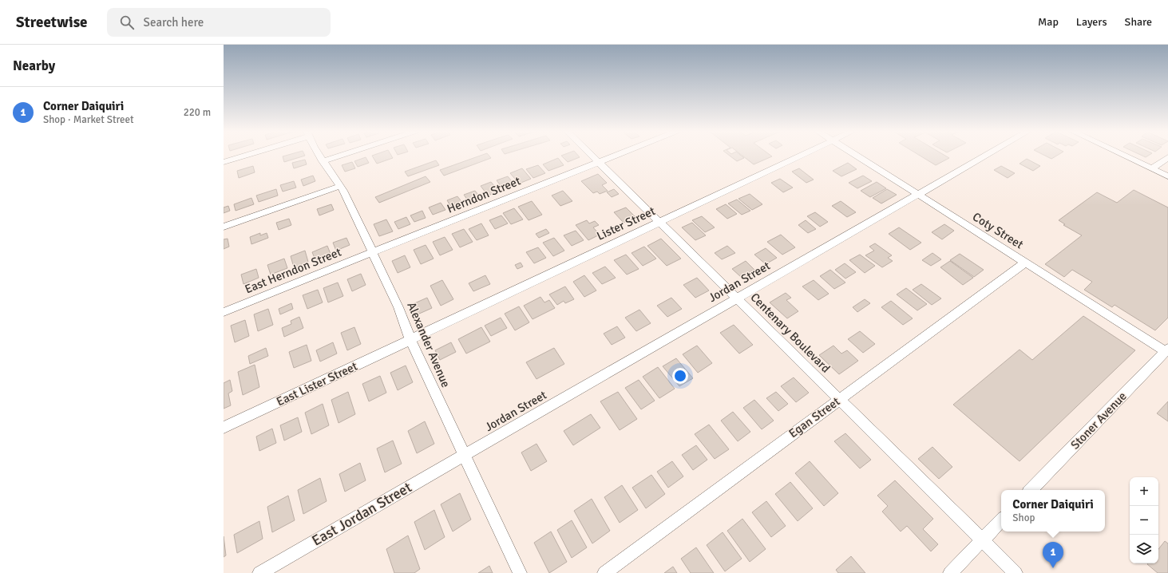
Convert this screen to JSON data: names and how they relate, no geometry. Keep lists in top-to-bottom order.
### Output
{
  "streets": {
    "street": [
      "Herndon Street",
      "Lister Street",
      "Coty Street",
      "East Herndon Street",
      "Jordan Street",
      "Centenary Boulevard",
      "Alexander Avenue",
      "East Lister Street",
      "Egan Street",
      "Stoner Avenue",
      "East Jordan Street"
    ]
  },
  "crossings": [
    ["Herndon Street", "East Herndon Street"],
    ["Herndon Street", "Centenary Boulevard"],
    ["Herndon Street", "Alexander Avenue"],
    ["Lister Street", "Centenary Boulevard"],
    ["Lister Street", "Alexander Avenue"],
    ["Lister Street", "East Lister Street"],
    ["Coty Street", "Jordan Street"],
    ["Coty Street", "Egan Street"],
    ["Coty Street", "Stoner Avenue"],
    ["East Herndon Street", "Alexander Avenue"],
    ["Jordan Street", "Centenary Boulevard"],
    ["Jordan Street", "Alexander Avenue"],
    ["Jordan Street", "East Jordan Street"],
    ["Centenary Boulevard", "Egan Street"],
    ["Alexander Avenue", "East Lister Street"],
    ["Alexander Avenue", "East Jordan Street"]
  ],
  "page": {
    "header": "Streetwise",
    "search": "Search here",
    "nav": ["Map", "Layers", "Share"],
    "heading": "Nearby",
    "list": [
      {
        "mark": "1",
        "name": "Corner Daiquiri",
        "note": "Shop · Market Street",
        "value": "220 m"
      }
    ],
    "map_buttons": ["+", "−"],
    "popup": ["Corner Daiquiri", "Shop"],
    "pins": "1"
  }
}
